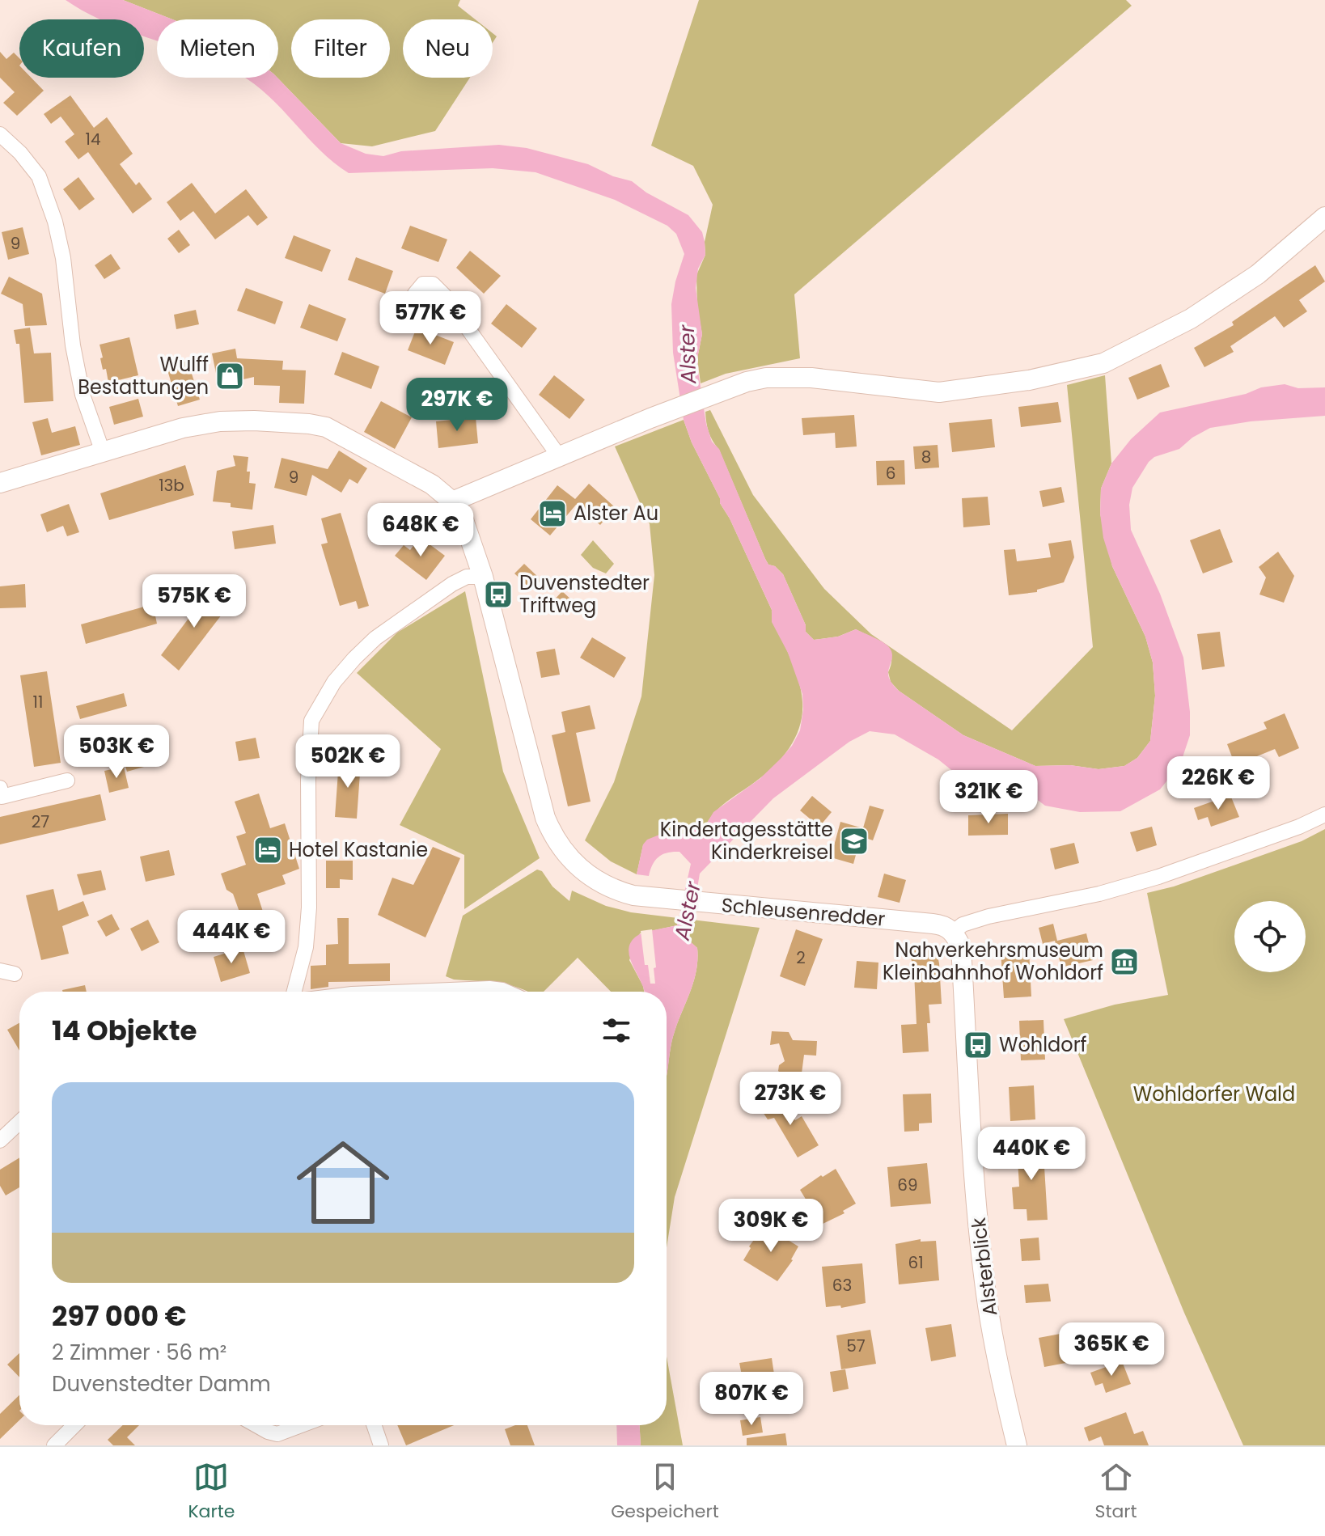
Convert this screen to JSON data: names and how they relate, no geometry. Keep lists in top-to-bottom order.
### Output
{
  "streets": {
    "street": ["Schleusenredder", "Alsterblick"]
  },
  "crossings": [
    ["Schleusenredder", "Alsterblick"]
  ],
  "water": ["Alster"],
  "parks": ["Wohldorfer Wald"],
  "places": {
    "shop": ["Wulff Bestattungen"],
    "hotel": ["Alster Au", "Hotel Kastanie"],
    "bus stop": ["Duvenstedter Triftweg", "Wohldorf"],
    "school or university": ["Kindertagesstätte Kinderkreisel"],
    "museum": ["Nahverkehrsmuseum Kleinbahnhof Wohldorf"]
  },
  "house_numbers": [
    "14",
    "9",
    "8",
    "6",
    "9",
    "13b",
    "11",
    "27",
    "2",
    "69",
    "61",
    "63",
    "57"
  ],
  "page": {
    "chip": [
      "Kaufen",
      "Mieten",
      "Filter",
      "Neu"
    ],
    "price": [
      "577K €",
      "297K €",
      "648K €",
      "575K €",
      "503K €",
      "502K €",
      "226K €",
      "321K €",
      "444K €",
      "273K €",
      "440K €",
      "309K €",
      "365K €",
      "807K €"
    ],
    "heading": "14 Objekte",
    "list": [
      {
        "name": "297 000 €",
        "note": "2 Zimmer · 56 m² · Duvenstedter Damm"
      }
    ],
    "tabs": ["Karte", "Gespeichert", "Start"]
  }
}
